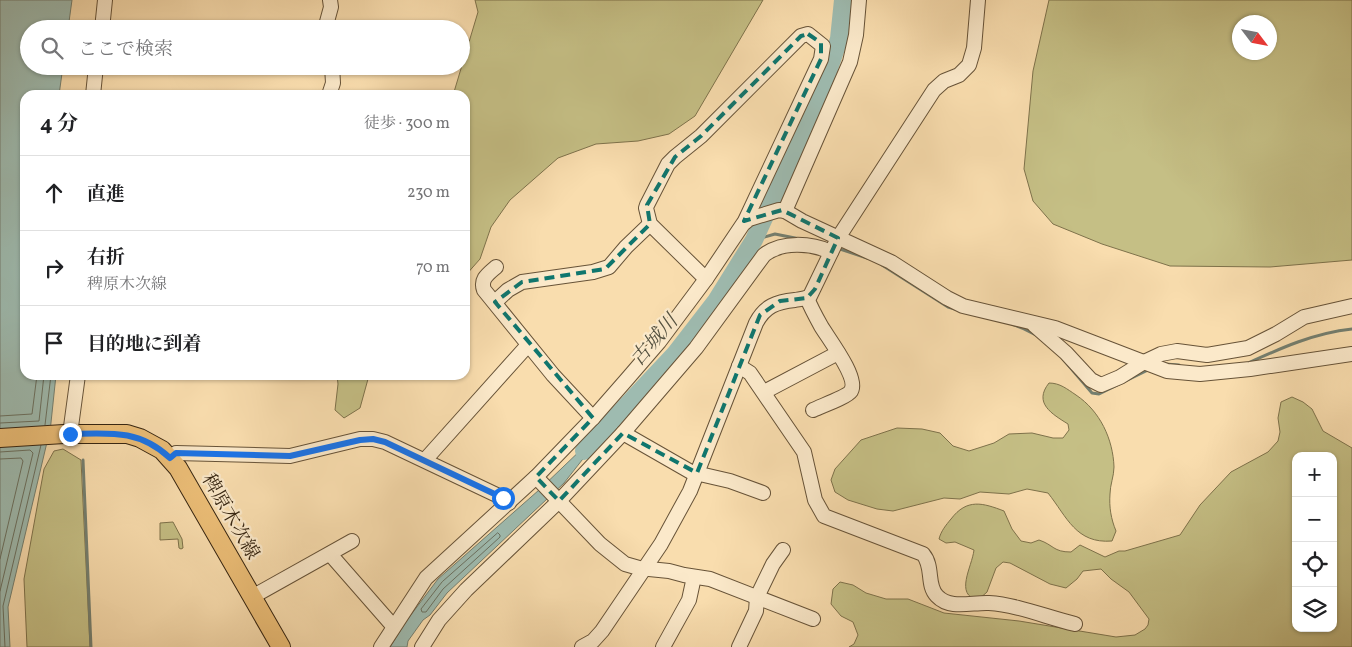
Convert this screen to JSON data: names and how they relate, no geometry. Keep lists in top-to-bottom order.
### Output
{
  "streets": {
    "main road": ["稗原木次線"]
  },
  "water": ["古城川"],
  "north": "bottom right",
  "page": {
    "search": "ここで検索",
    "heading": ["4 分", "徒歩 · 300 m"],
    "list": [
      ["直進", "230 m"],
      ["右折", "稗原木次線", "70 m"],
      "目的地に到着"
    ],
    "map_buttons": ["+", "−"]
  }
}
